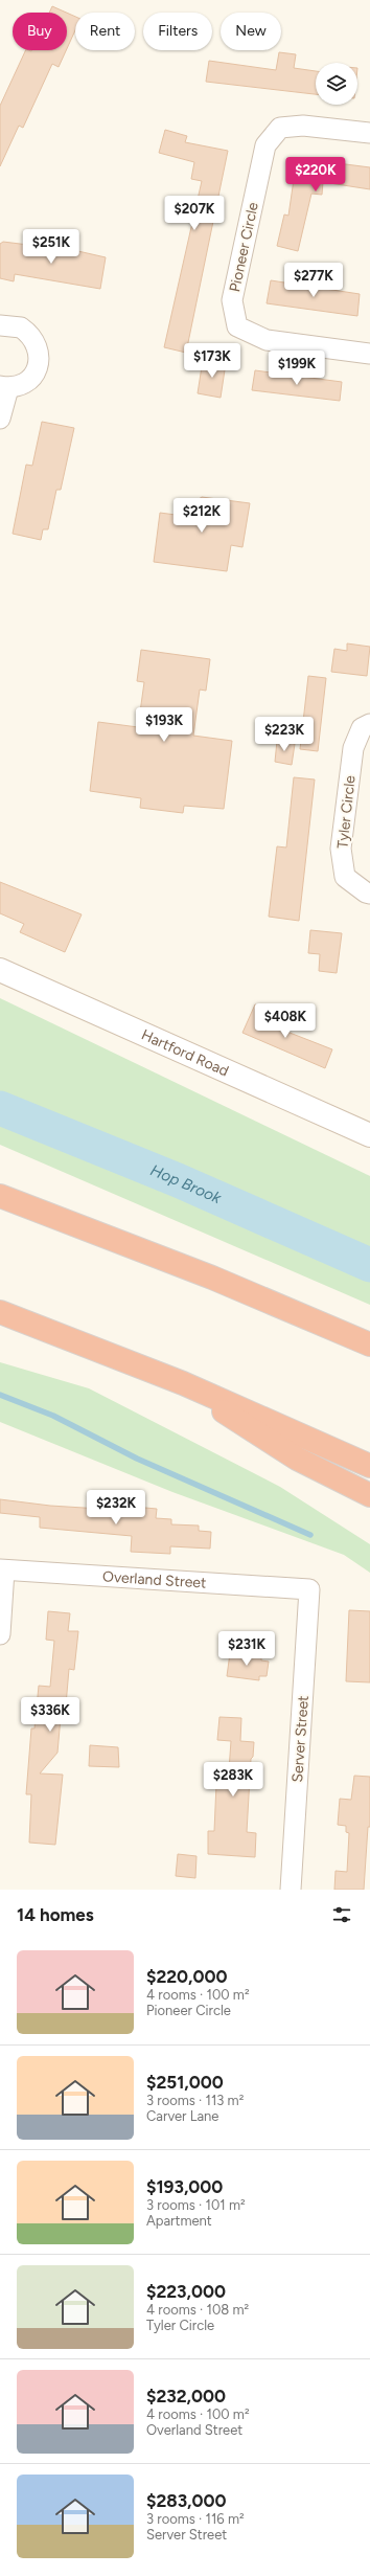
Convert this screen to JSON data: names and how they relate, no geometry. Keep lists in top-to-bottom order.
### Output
{
  "streets": {
    "main road": ["Hartford Road"],
    "street": [
      "Pioneer Circle",
      "Tyler Circle",
      "Overland Street",
      "Server Street"
    ]
  },
  "crossings": [
    ["Overland Street", "Server Street"]
  ],
  "water": ["Hop Brook"],
  "page": {
    "chip": [
      "Buy",
      "Rent",
      "Filters",
      "New"
    ],
    "price": [
      "$220K",
      "$207K",
      "$251K",
      "$277K",
      "$173K",
      "$199K",
      "$212K",
      "$193K",
      "$223K",
      "$408K",
      "$232K",
      "$231K",
      "$336K",
      "$283K"
    ],
    "heading": "14 homes",
    "list": [
      {
        "name": "$220,000",
        "note": "4 rooms · 100 m² · Pioneer Circle"
      },
      {
        "name": "$251,000",
        "note": "3 rooms · 113 m² · Carver Lane"
      },
      {
        "name": "$193,000",
        "note": "3 rooms · 101 m² · Apartment"
      },
      {
        "name": "$223,000",
        "note": "4 rooms · 108 m² · Tyler Circle"
      },
      {
        "name": "$232,000",
        "note": "4 rooms · 100 m² · Overland Street"
      },
      {
        "name": "$283,000",
        "note": "3 rooms · 116 m² · Server Street"
      }
    ]
  }
}
